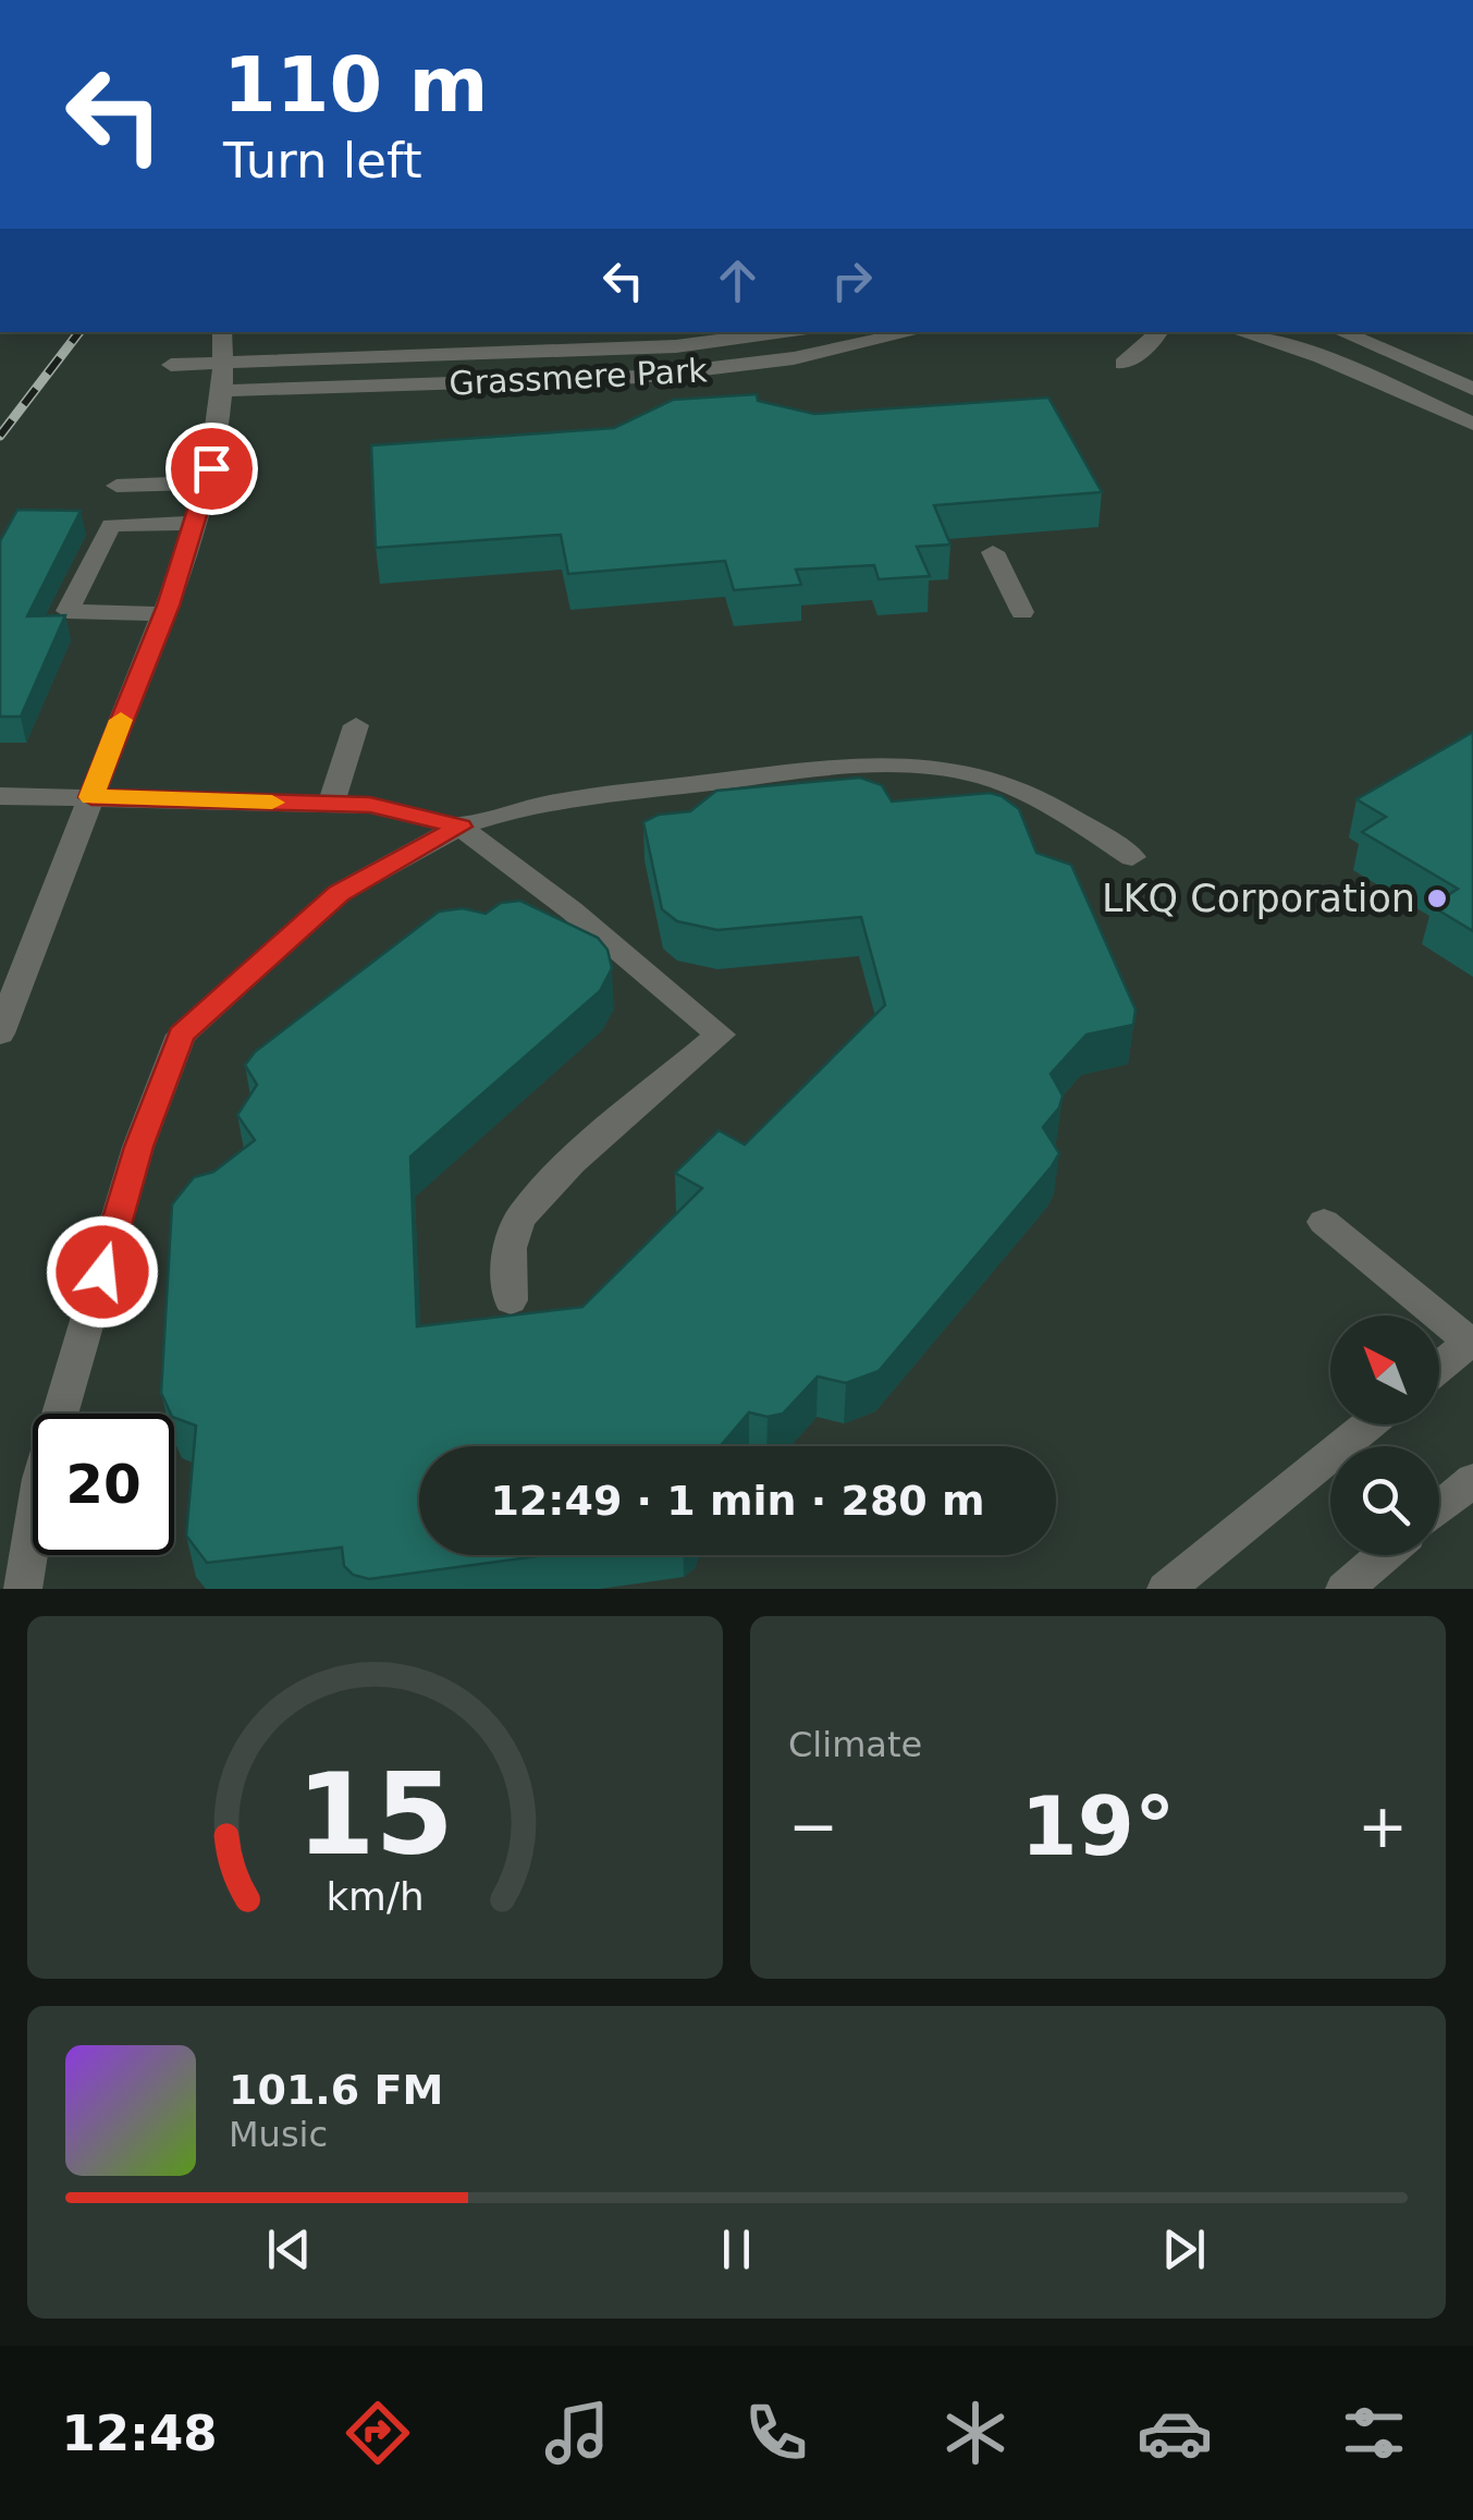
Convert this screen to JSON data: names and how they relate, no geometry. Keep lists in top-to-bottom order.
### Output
{
  "streets": {
    "street": ["Grassmere Park"]
  },
  "places": ["LKQ Corporation"],
  "north": "top left",
  "page": {
    "turn": ["110 m", "Turn left"],
    "limit": "20",
    "trip": "12:49 · 1 min · 280 m",
    "tile": "Climate",
    "heat": ["−", "19°", "+"],
    "song": ["101.6 FM", "Music"],
    "tabs": "12:48",
    "gauge": ["15", "km/h"]
  }
}
